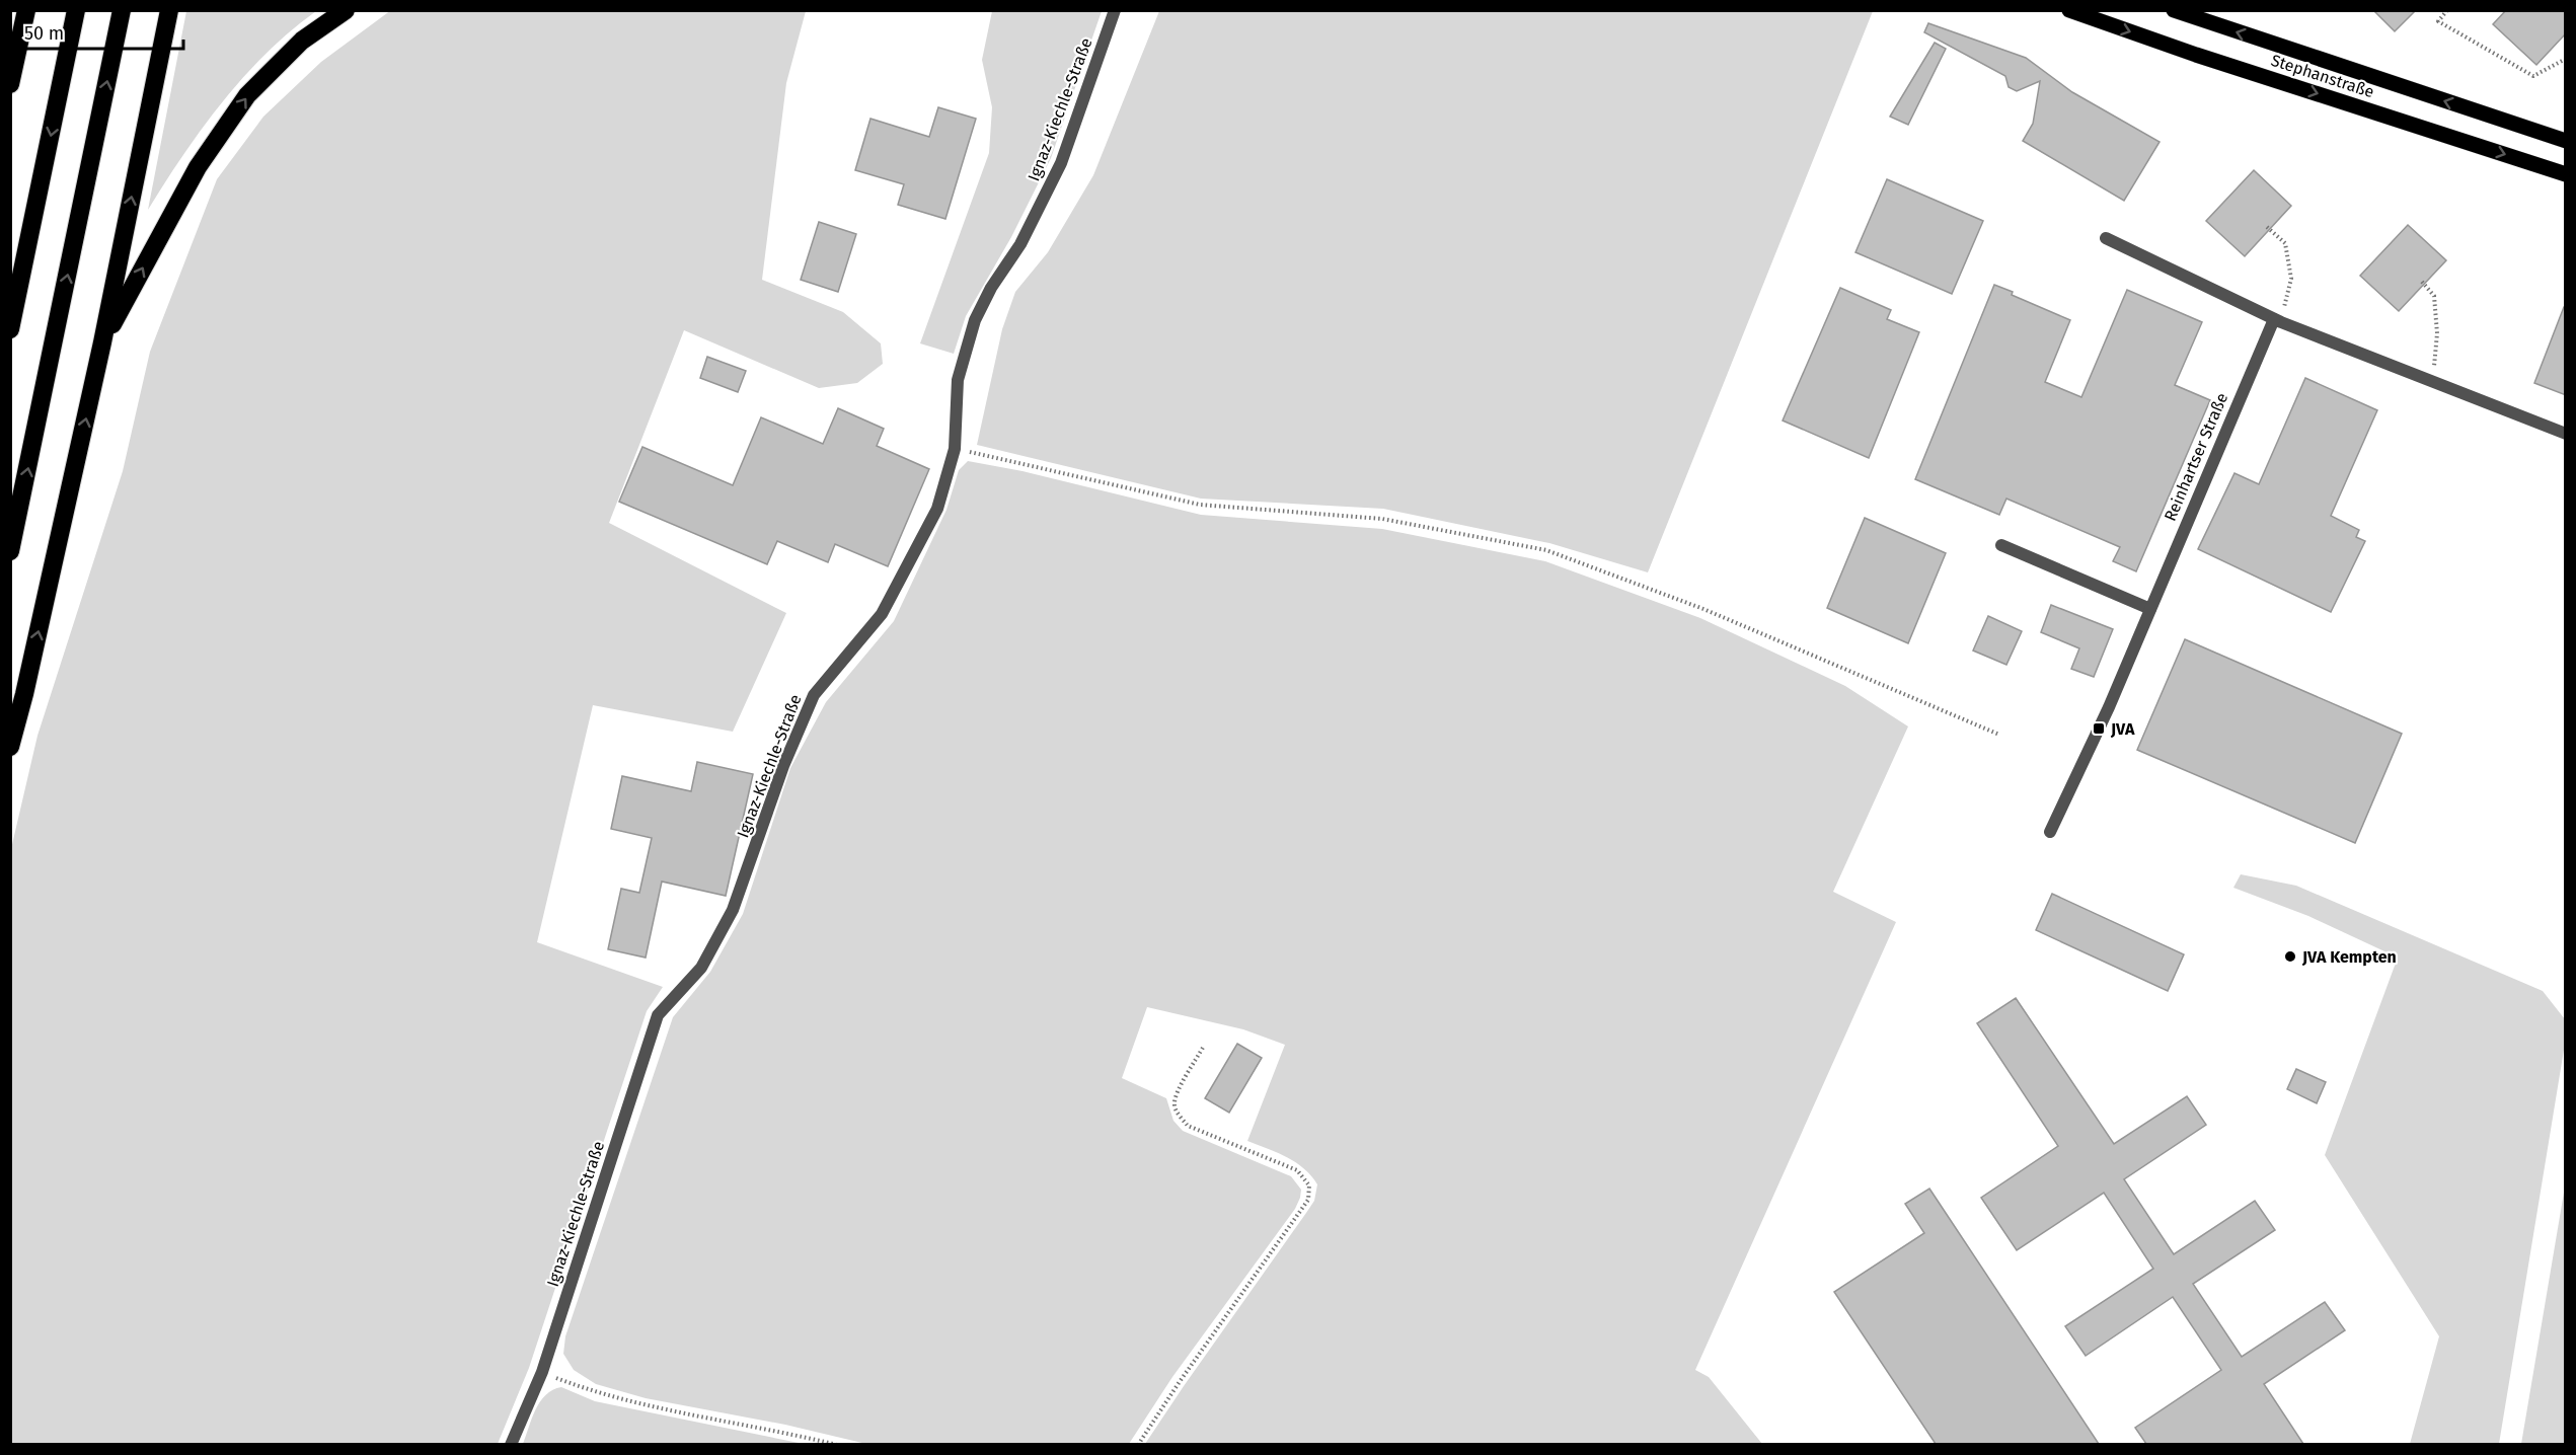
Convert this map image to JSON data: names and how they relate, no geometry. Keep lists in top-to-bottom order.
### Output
{
  "streets": {
    "main road": ["Stephanstraße"],
    "street": ["Ignaz-Kiechle-Straße", "Reinhartser Straße"]
  },
  "places": {
    "transit": ["JVA"],
    "other": ["JVA Kempten"]
  },
  "scale_bar": "50 m"
}
